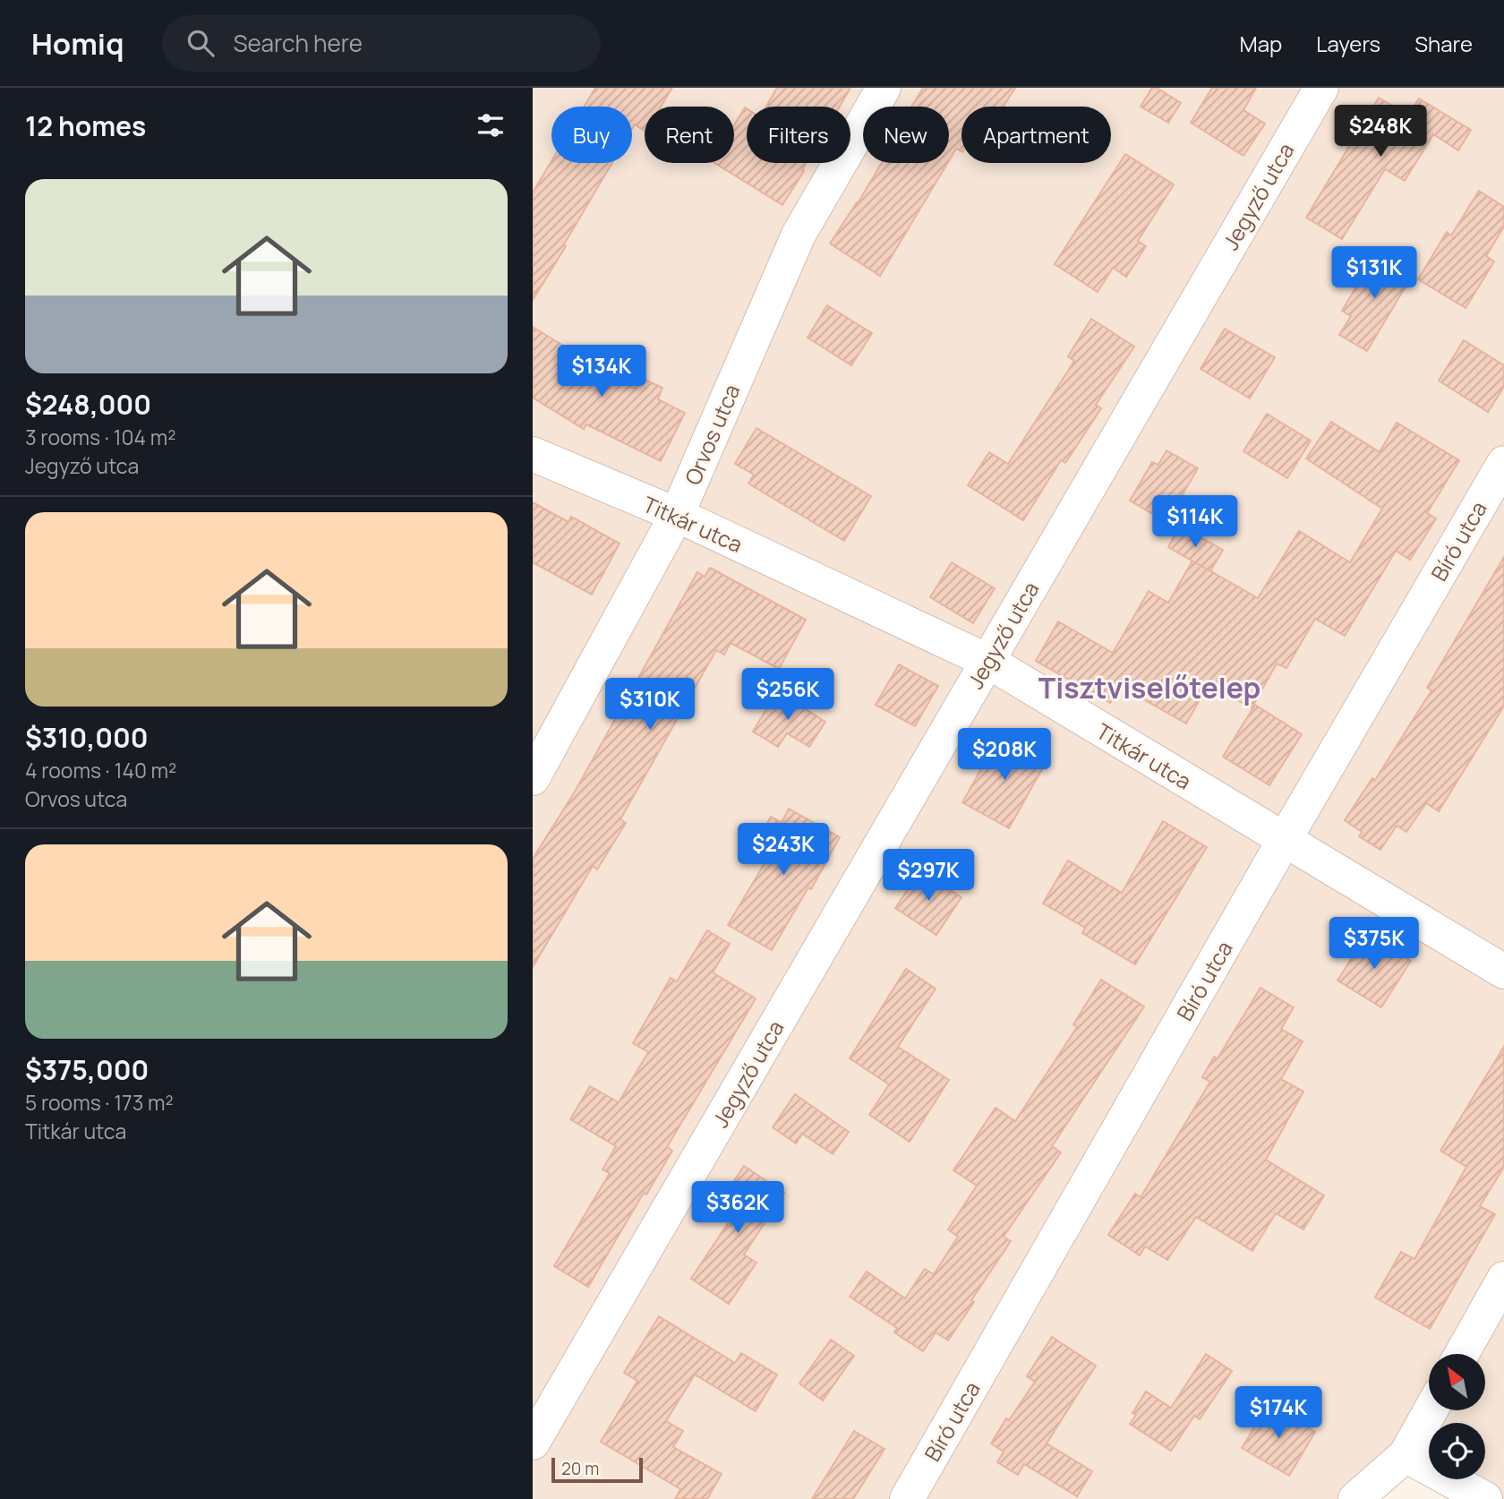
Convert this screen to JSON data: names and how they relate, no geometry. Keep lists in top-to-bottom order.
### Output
{
  "streets": {
    "street": [
      "Jegyző utca",
      "Orvos utca",
      "Titkár utca",
      "Bíró utca"
    ]
  },
  "crossings": [
    ["Jegyző utca", "Titkár utca"],
    ["Orvos utca", "Titkár utca"],
    ["Titkár utca", "Bíró utca"]
  ],
  "districts": ["Tisztviselőtelep"],
  "scale_bar": "20 m",
  "north": "top left",
  "page": {
    "header": "Homiq",
    "search": "Search here",
    "nav": ["Map", "Layers", "Share"],
    "heading": "12 homes",
    "price": [
      "$248K",
      "$131K",
      "$134K",
      "$114K",
      "$256K",
      "$310K",
      "$208K",
      "$243K",
      "$297K",
      "$375K",
      "$362K",
      "$174K"
    ],
    "chip": [
      "Buy",
      "Rent",
      "Filters",
      "New",
      "Apartment"
    ],
    "list": [
      {
        "name": "$248,000",
        "note": "3 rooms · 104 m² · Jegyző utca"
      },
      {
        "name": "$310,000",
        "note": "4 rooms · 140 m² · Orvos utca"
      },
      {
        "name": "$375,000",
        "note": "5 rooms · 173 m² · Titkár utca"
      }
    ],
    "scale": "20 m"
  }
}
